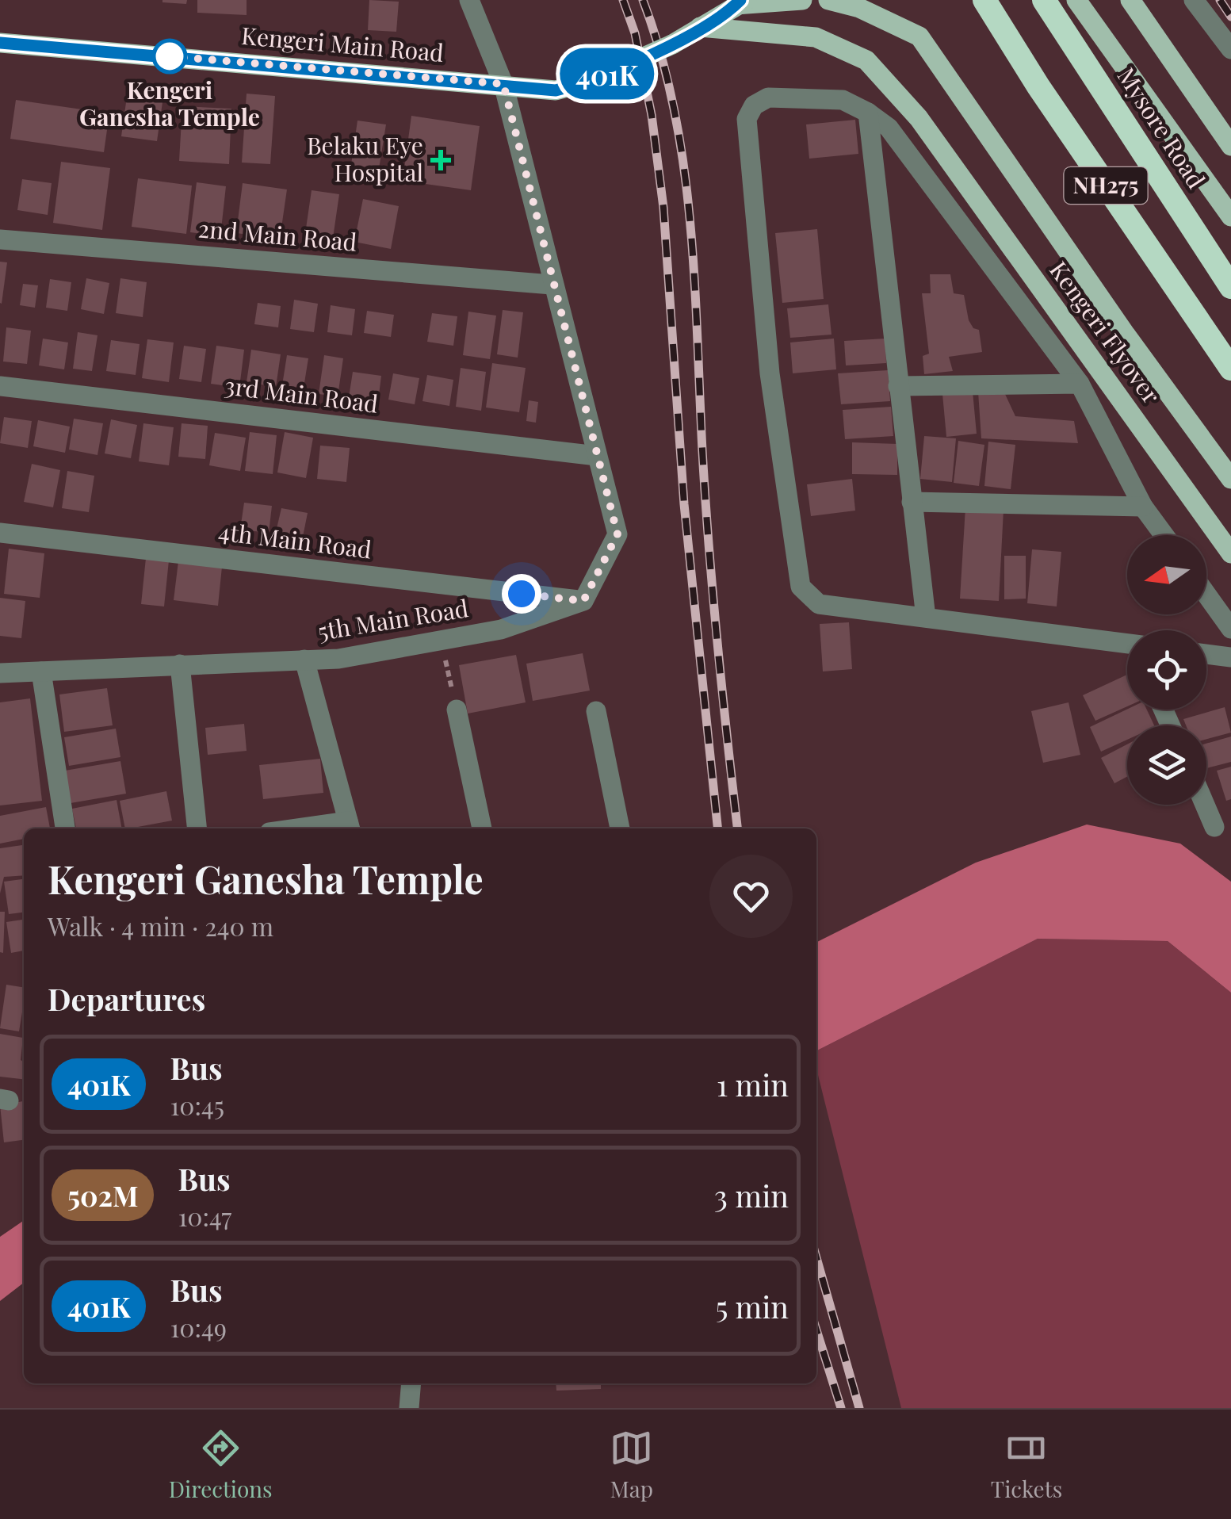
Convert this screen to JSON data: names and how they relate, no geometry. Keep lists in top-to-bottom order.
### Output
{
  "streets": {
    "highway": ["Mysore Road", "NH275"],
    "main road": ["Kengeri Main Road", "Kengeri Flyover"],
    "street": [
      "2nd Main Road",
      "3rd Main Road",
      "4th Main Road",
      "5th Main Road"
    ]
  },
  "crossings": [
    ["Kengeri Main Road", "Kengeri Flyover"],
    ["4th Main Road", "5th Main Road"]
  ],
  "places": {
    "other": ["Kengeri Ganesha Temple"],
    "health": ["Belaku Eye Hospital"]
  },
  "lines": ["bus line 401K"],
  "north": "left",
  "page": {
    "on_map": "401K",
    "heading": [
      ["Kengeri Ganesha Temple", "Walk · 4 min · 240 m"],
      "Departures"
    ],
    "list": [
      {
        "mark": "401K",
        "name": "Bus",
        "note": "10:45",
        "value": "1 min"
      },
      {
        "mark": "502M",
        "name": "Bus",
        "note": "10:47",
        "value": "3 min"
      },
      {
        "mark": "401K",
        "name": "Bus",
        "note": "10:49",
        "value": "5 min"
      }
    ],
    "tabs": ["Directions", "Map", "Tickets"]
  }
}
